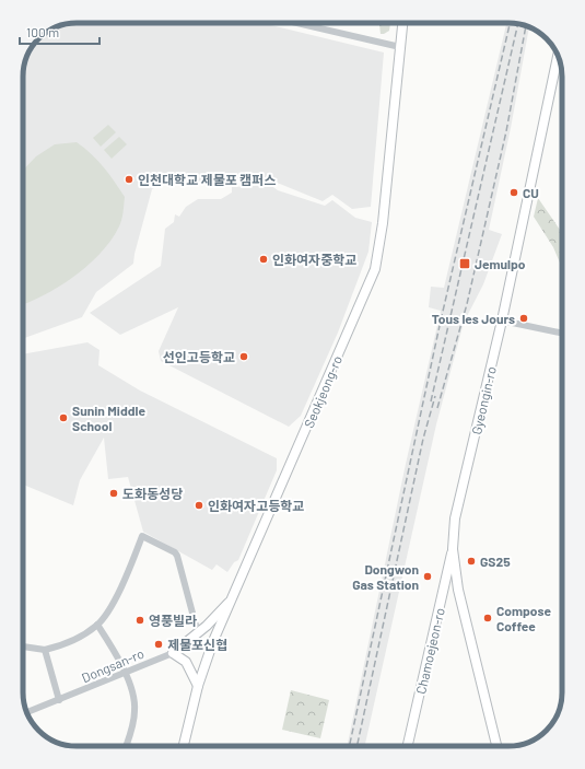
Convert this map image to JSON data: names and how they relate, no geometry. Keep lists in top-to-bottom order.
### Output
{
  "streets": {
    "main road": ["Seokjeong-ro", "Gyeongin-ro", "Chamoejeon-ro"],
    "street": ["Dongsan-ro"]
  },
  "crossings": [
    ["Seokjeong-ro", "Dongsan-ro"],
    ["Gyeongin-ro", "Chamoejeon-ro"]
  ],
  "places": {
    "other": [
      "인천대학교 제물포 캠퍼스",
      "CU",
      "인화여자중학교",
      "Tous les Jours",
      "선인고등학교",
      "Sunin Middle School",
      "도화동성당",
      "인화여자고등학교",
      "GS25",
      "Dongwon Gas Station",
      "Compose Coffee",
      "영풍빌라",
      "제물포신협"
    ],
    "transit": ["Jemulpo"]
  },
  "scale_bar": "100 m"
}
